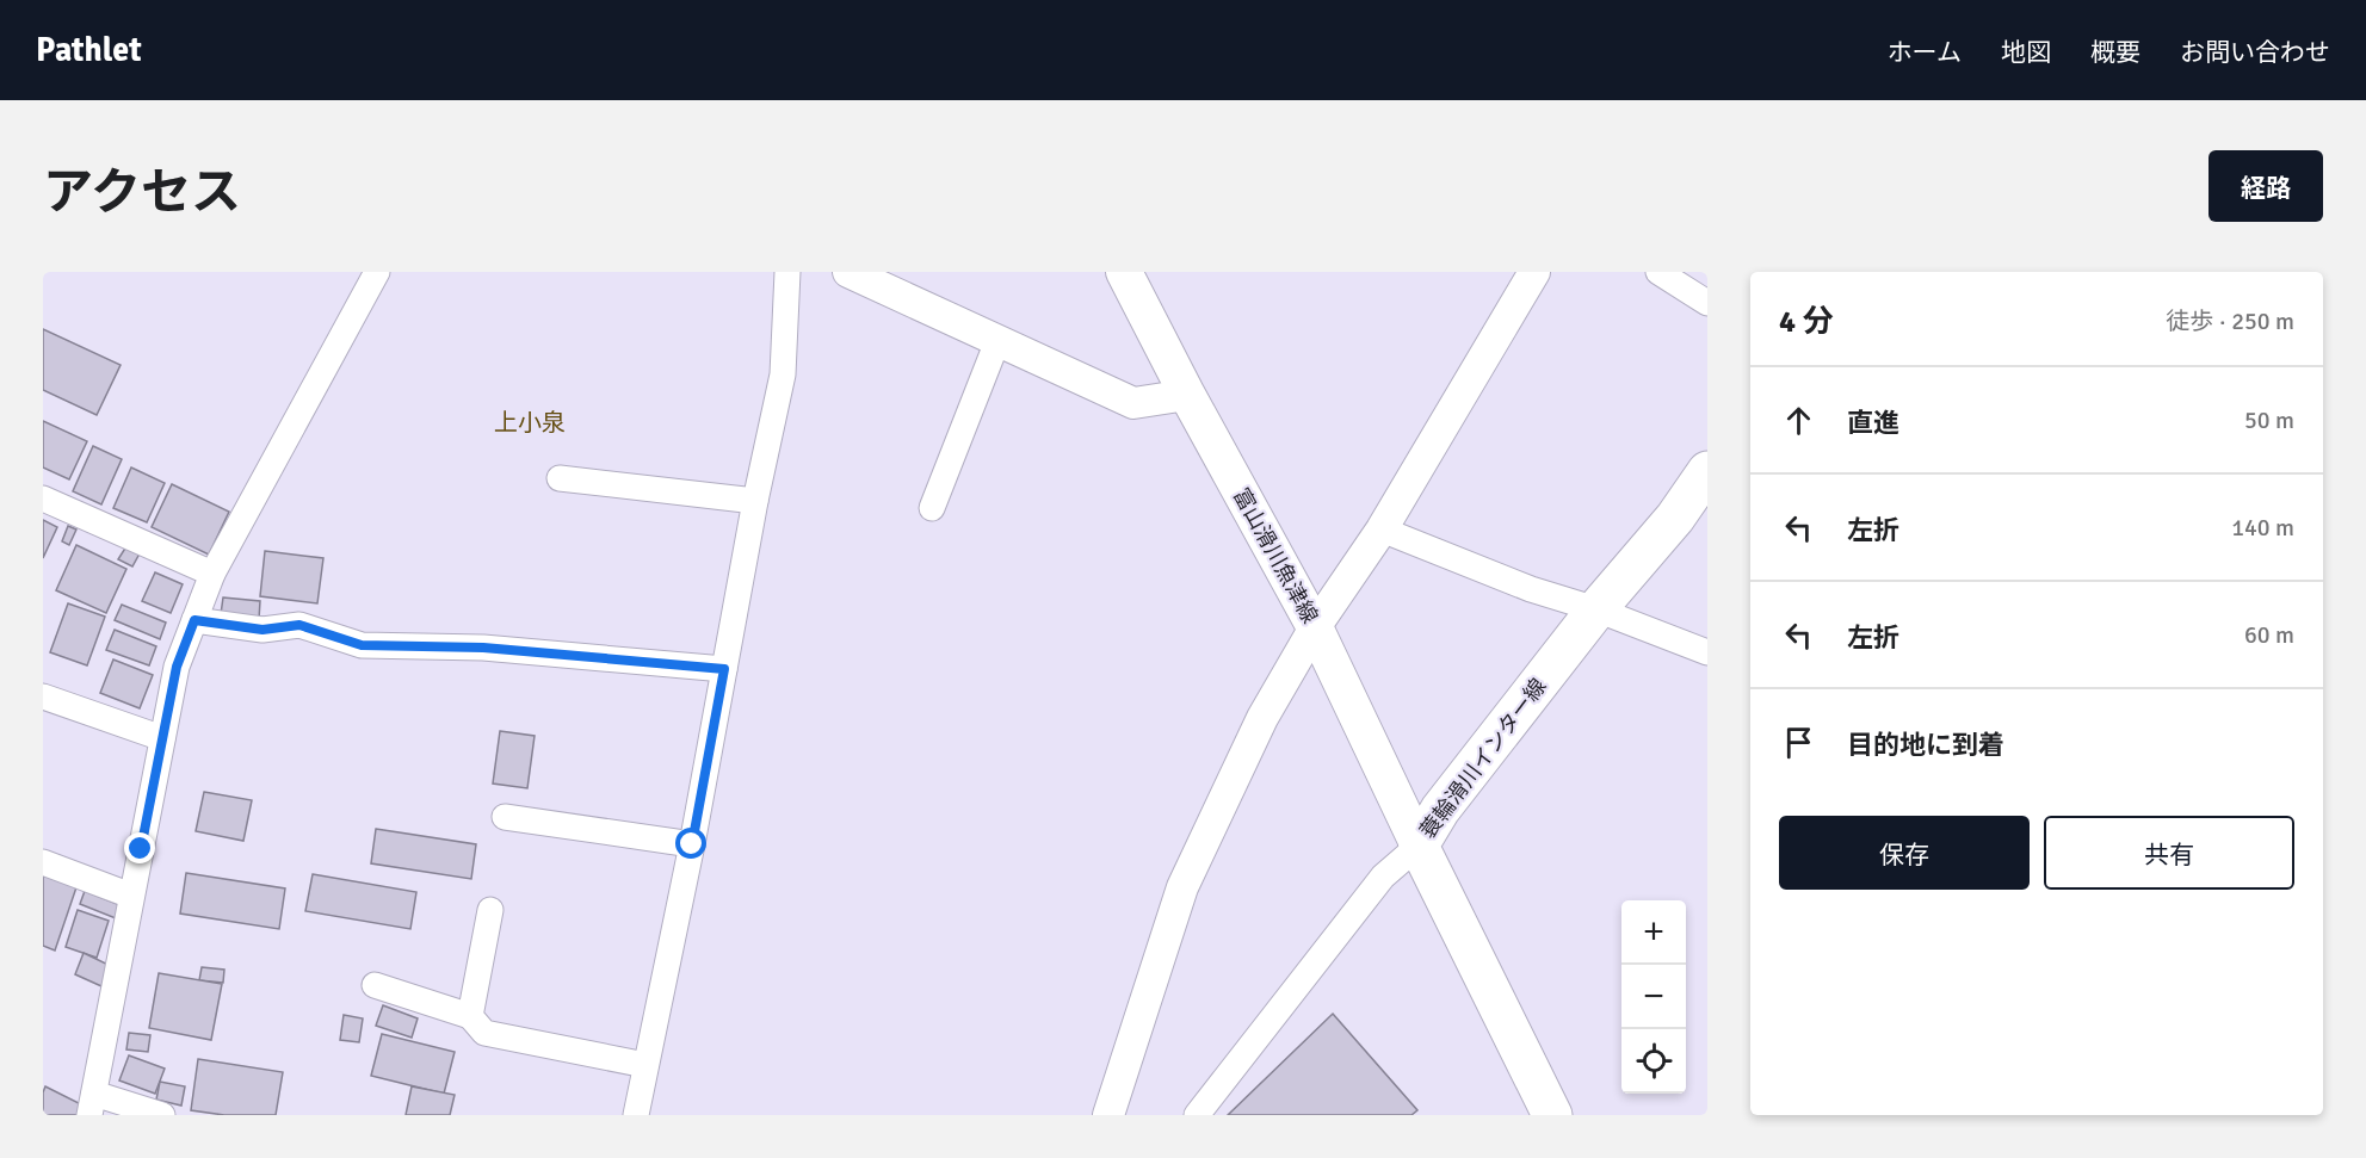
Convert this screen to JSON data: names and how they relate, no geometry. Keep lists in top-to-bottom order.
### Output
{
  "streets": {
    "main road": ["富山滑川魚津線", "蓑輪滑川インター線"]
  },
  "crossings": [
    ["富山滑川魚津線", "蓑輪滑川インター線"]
  ],
  "districts": ["上小泉"],
  "page": {
    "header": "Pathlet",
    "nav": [
      "ホーム",
      "地図",
      "概要",
      "お問い合わせ"
    ],
    "title": "アクセス",
    "buttons": [
      "経路",
      ["保存", "共有"]
    ],
    "heading": ["4 分", "徒歩 · 250 m"],
    "list": [
      ["直進", "50 m"],
      ["左折", "140 m"],
      ["左折", "60 m"],
      "目的地に到着"
    ],
    "map_buttons": ["+", "−"]
  }
}
